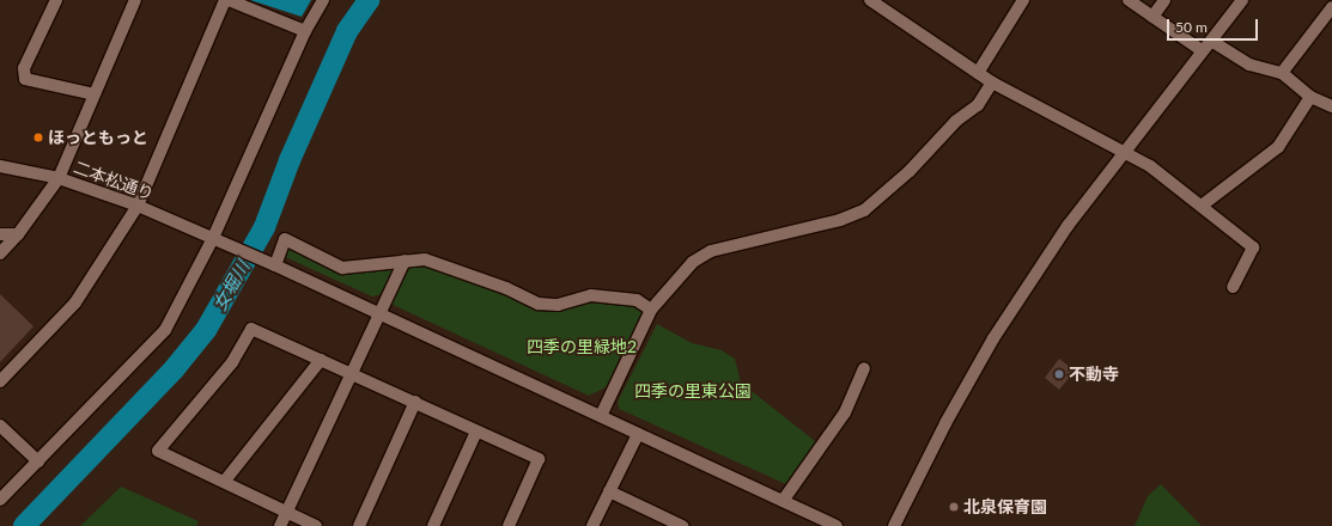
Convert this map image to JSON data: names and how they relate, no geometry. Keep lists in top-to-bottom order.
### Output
{
  "streets": {
    "street": ["二本松通り"]
  },
  "water": ["女堀川"],
  "parks": ["四季の里緑地2", "四季の里東公園"],
  "places": ["ほっともっと", "不動寺", "北泉保育園"],
  "scale_bar": "50 m"
}
